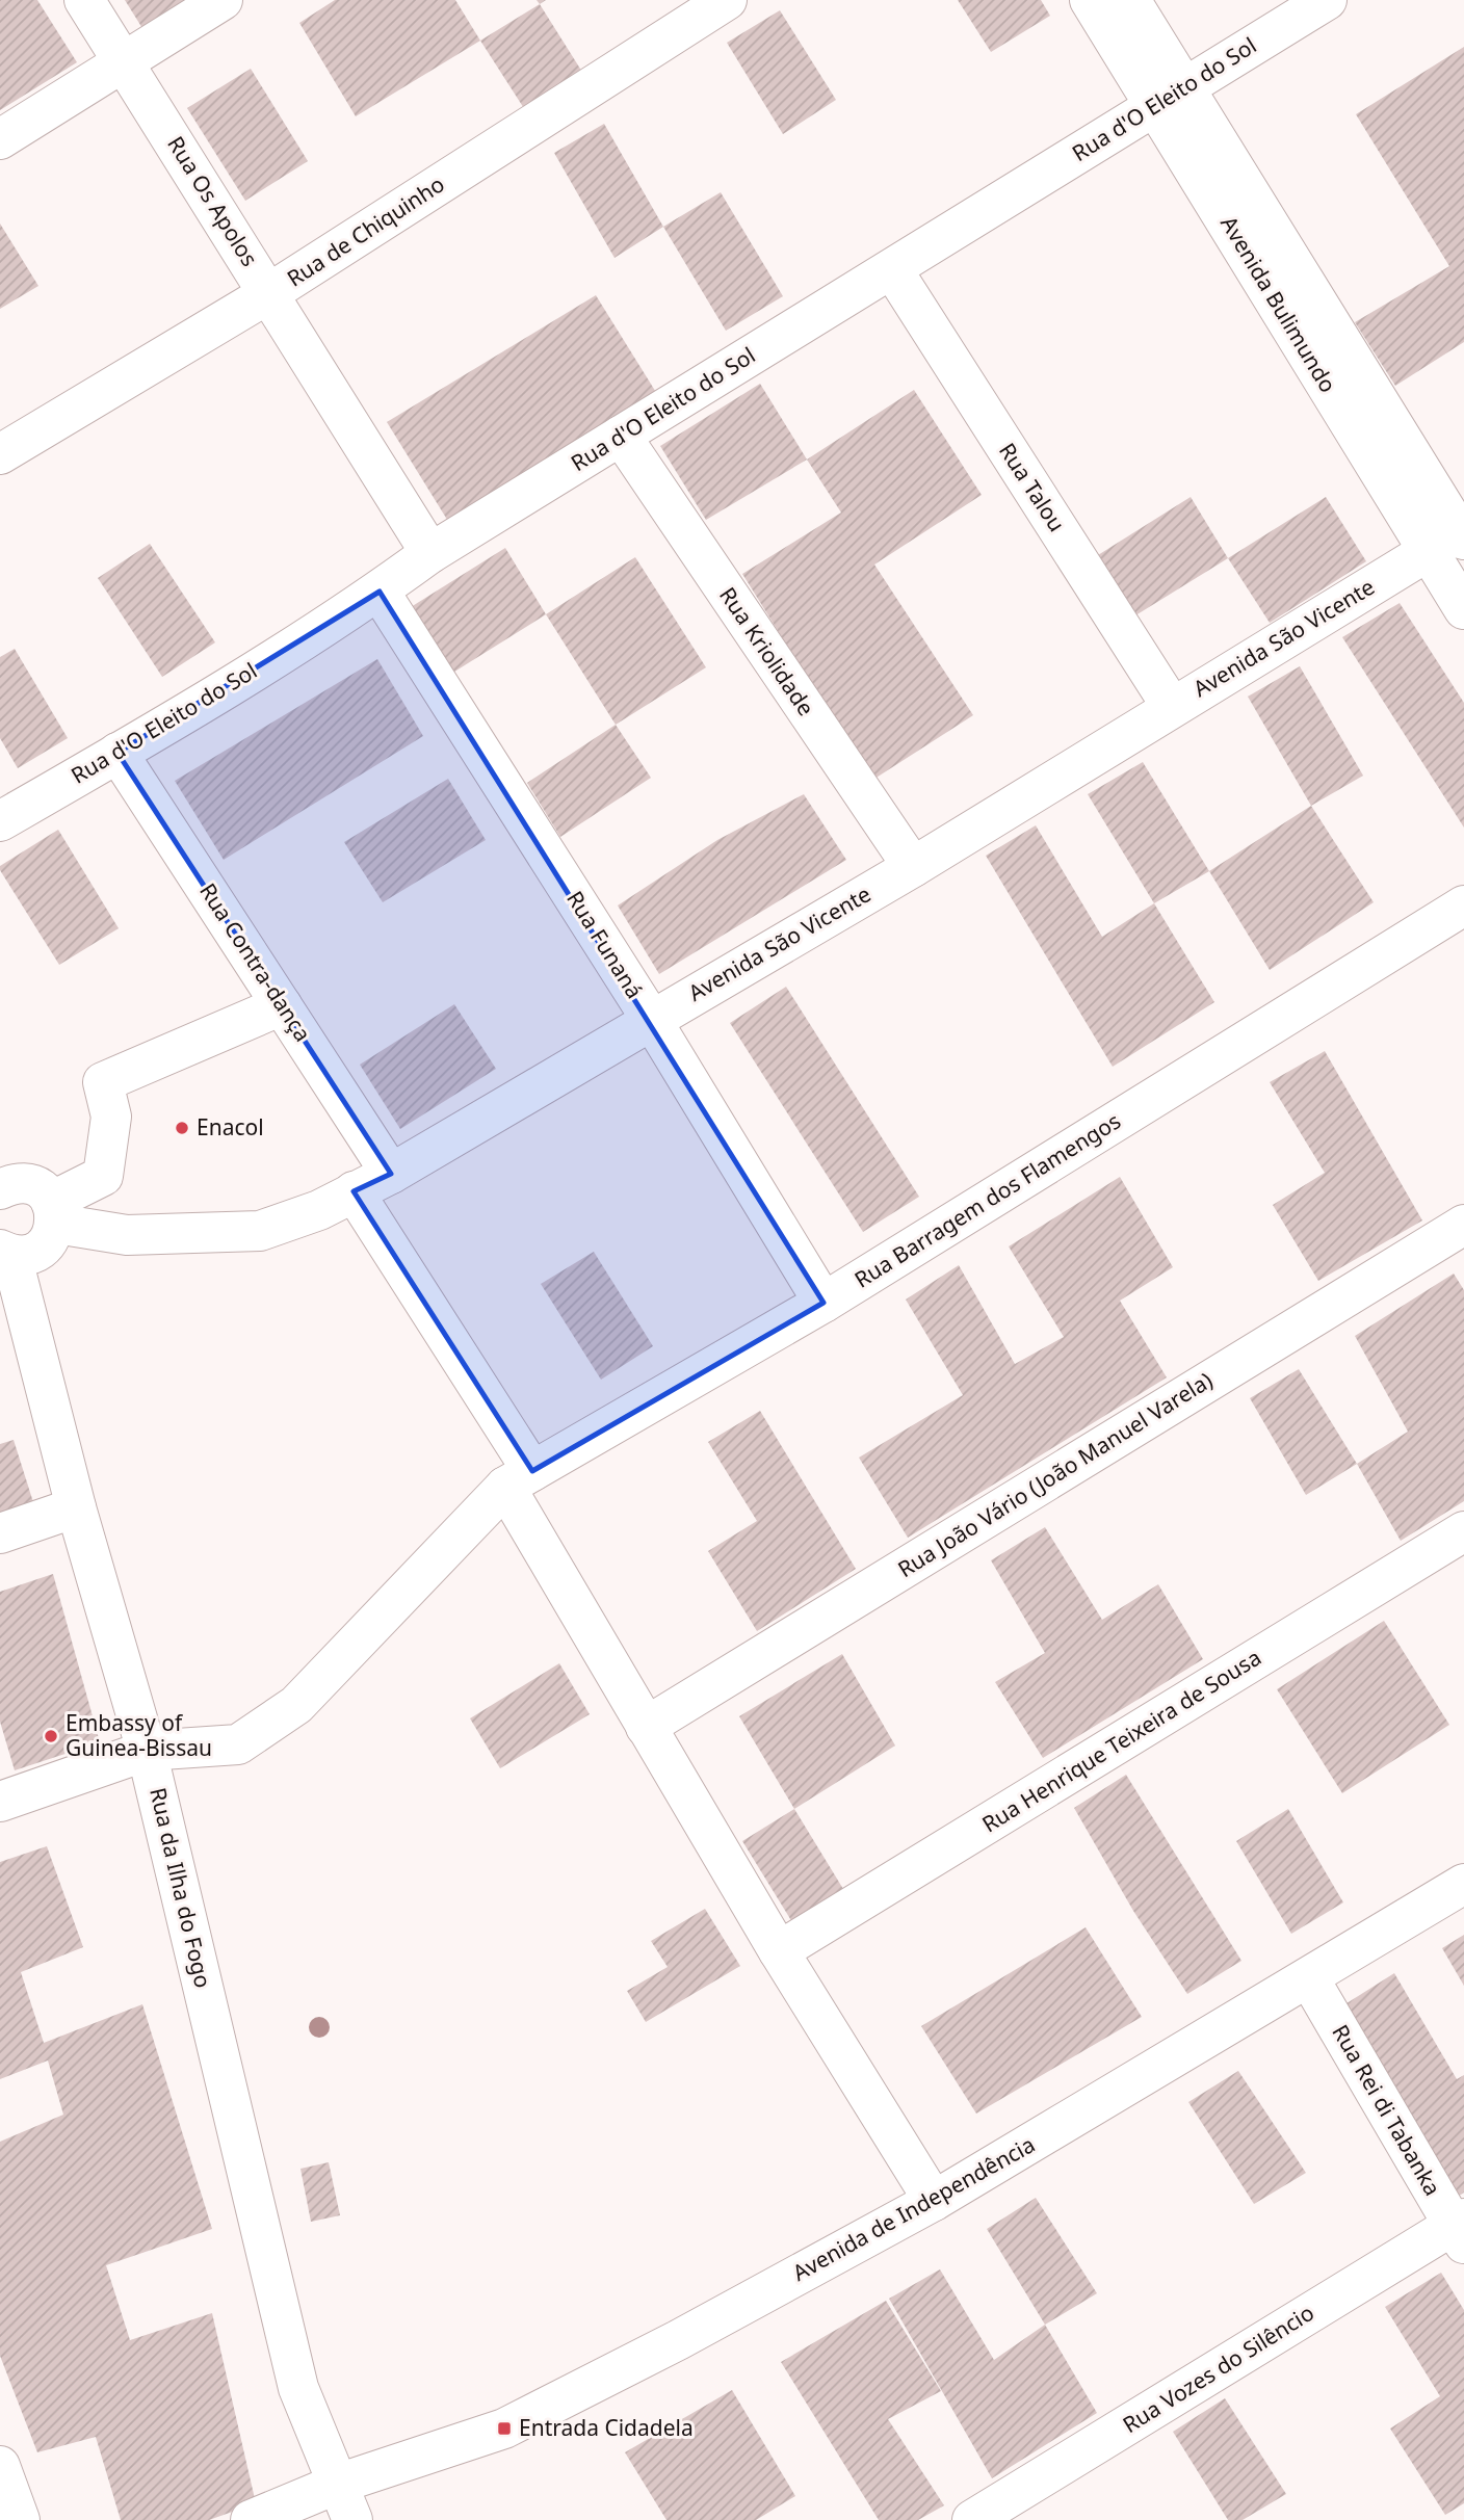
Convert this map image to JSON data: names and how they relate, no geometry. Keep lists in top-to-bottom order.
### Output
{
  "streets": {
    "street": [
      "Rua d'O Eleito do Sol",
      "Rua Os Apolos",
      "Rua de Chiquinho",
      "Avenida Bulimundo",
      "Rua Talou",
      "Avenida São Vicente",
      "Rua Kriolidade",
      "Rua Funaná",
      "Rua Contra-dança",
      "Rua Barragem dos Flamengos",
      "Rua João Vário (João Manuel Varela)",
      "Rua Henrique Teixeira de Sousa",
      "Rua da Ilha do Fogo",
      "Rua Rei di Tabanka",
      "Avenida de Independência",
      "Rua Vozes do Silêncio"
    ]
  },
  "crossings": [
    ["Rua d'O Eleito do Sol", "Rua Os Apolos"],
    ["Rua d'O Eleito do Sol", "Avenida Bulimundo"],
    ["Rua d'O Eleito do Sol", "Rua Talou"],
    ["Rua d'O Eleito do Sol", "Rua Kriolidade"],
    ["Rua d'O Eleito do Sol", "Rua Funaná"],
    ["Rua d'O Eleito do Sol", "Rua Contra-dança"],
    ["Rua Os Apolos", "Rua de Chiquinho"],
    ["Avenida Bulimundo", "Avenida São Vicente"],
    ["Rua Talou", "Avenida São Vicente"],
    ["Avenida São Vicente", "Rua Kriolidade"],
    ["Avenida São Vicente", "Rua Funaná"],
    ["Avenida São Vicente", "Rua Contra-dança"],
    ["Rua Funaná", "Rua Barragem dos Flamengos"],
    ["Rua Barragem dos Flamengos", "Rua da Ilha do Fogo"],
    ["Rua da Ilha do Fogo", "Avenida de Independência"],
    ["Rua Rei di Tabanka", "Avenida de Independência"],
    ["Rua Rei di Tabanka", "Rua Vozes do Silêncio"]
  ],
  "places": {
    "other": ["Enacol", "Embassy of Guinea-Bissau"],
    "transit": ["Entrada Cidadela"]
  }
}
